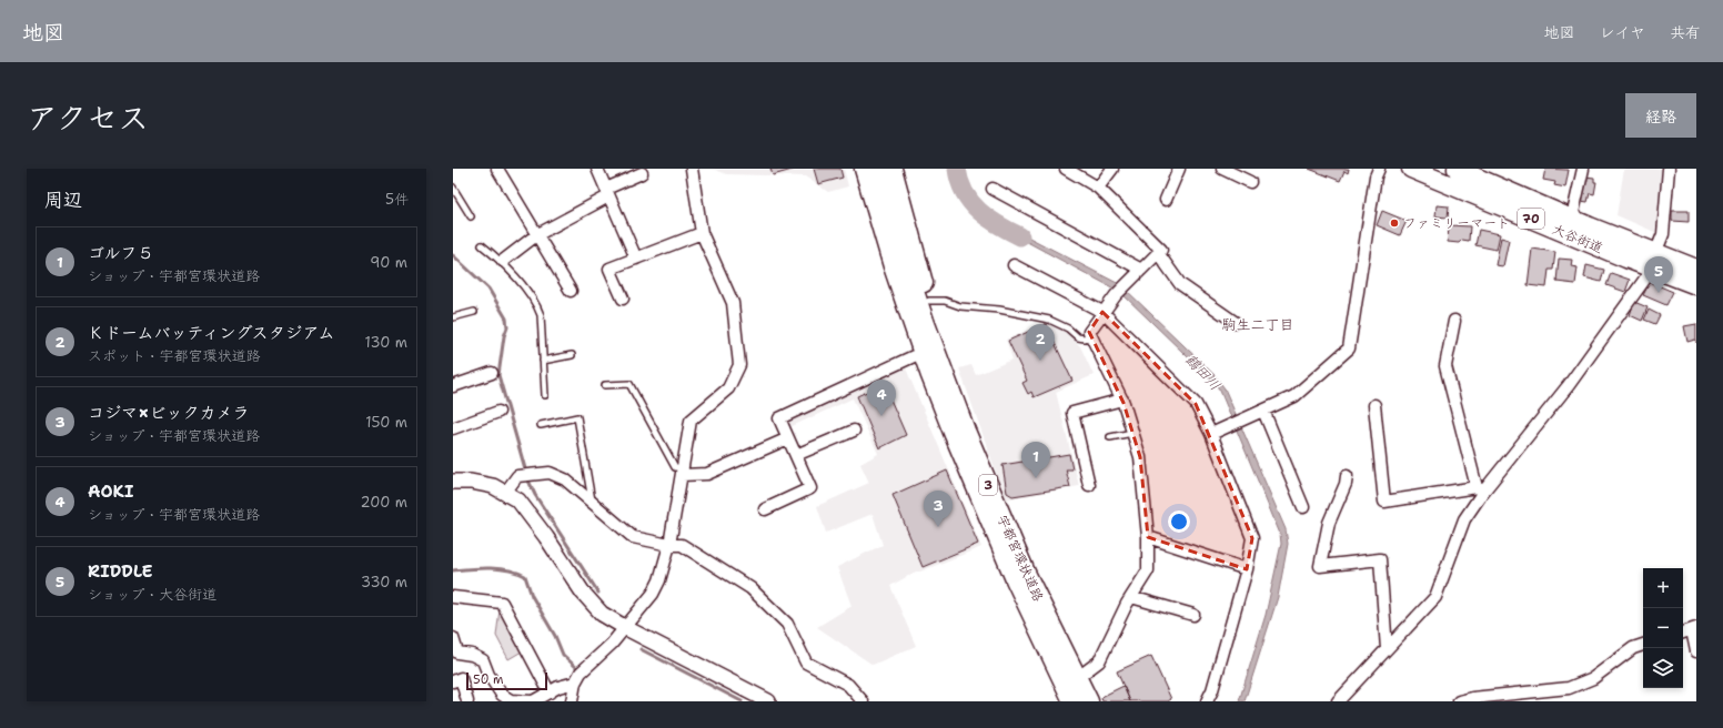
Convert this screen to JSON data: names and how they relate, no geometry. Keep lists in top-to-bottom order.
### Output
{
  "streets": {
    "main road": [
      "70",
      "大谷街道",
      "3",
      "宇都宮環状道路"
    ]
  },
  "crossings": [
    ["3", "宇都宮環状道路"]
  ],
  "districts": ["駒生二丁目"],
  "water": ["鶴田川"],
  "places": ["ファミリーマート"],
  "scale_bar": "50 m",
  "page": {
    "header": "地図",
    "nav": ["地図", "レイヤ", "共有"],
    "title": "アクセス",
    "buttons": "経路",
    "heading": ["周辺", "5件"],
    "list": [
      {
        "mark": "1",
        "name": "ゴルフ５",
        "note": "ショップ · 宇都宮環状道路",
        "value": "90 m"
      },
      {
        "mark": "2",
        "name": "Ｋドームバッティングスタジアム",
        "note": "スポット · 宇都宮環状道路",
        "value": "130 m"
      },
      {
        "mark": "3",
        "name": "コジマ×ビックカメラ",
        "note": "ショップ · 宇都宮環状道路",
        "value": "150 m"
      },
      {
        "mark": "4",
        "name": "AOKI",
        "note": "ショップ · 宇都宮環状道路",
        "value": "200 m"
      },
      {
        "mark": "5",
        "name": "RIDDLE",
        "note": "ショップ · 大谷街道",
        "value": "330 m"
      }
    ],
    "pins": [
      "5",
      "2",
      "4",
      "1",
      "3"
    ],
    "map_buttons": ["+", "−"],
    "scale": "50 m"
  }
}
